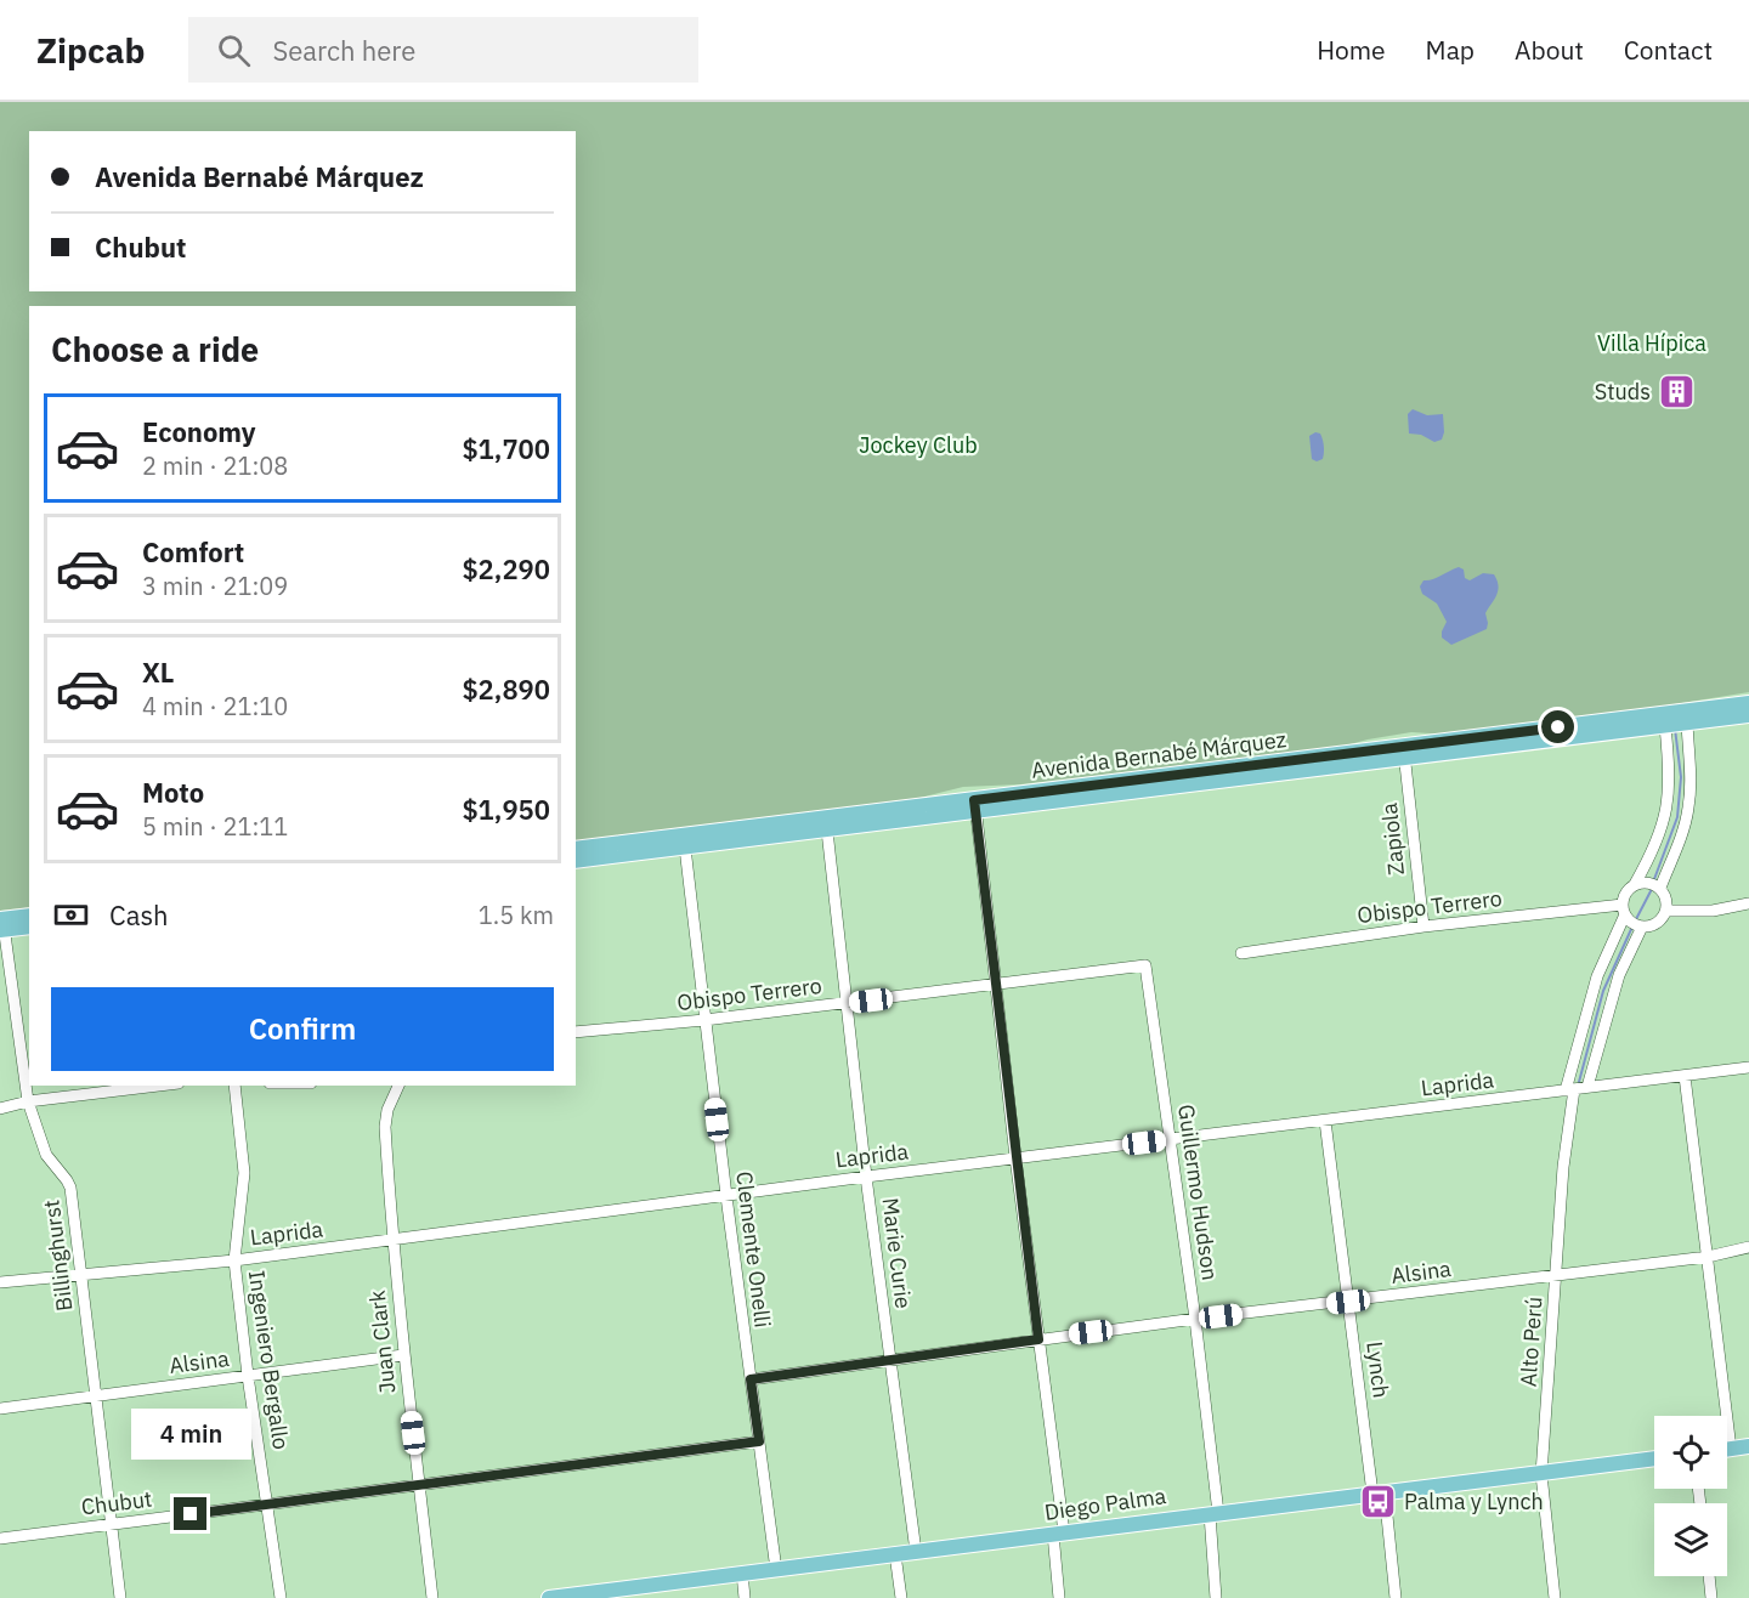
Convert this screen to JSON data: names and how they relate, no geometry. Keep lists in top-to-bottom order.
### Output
{
  "streets": {
    "main road": ["Avenida Bernabé Márquez", "Diego Palma"],
    "street": [
      "Zapiola",
      "Obispo Terrero",
      "Laprida",
      "Guillermo Hudson",
      "Clemente Onelli",
      "Marie Curie",
      "Billinghurst",
      "Alsina",
      "Juan Clark",
      "Alto Perú",
      "Ingeniero Bergallo",
      "Lynch",
      "Chubut"
    ]
  },
  "crossings": [
    ["Avenida Bernabé Márquez", "Zapiola"],
    ["Avenida Bernabé Márquez", "Clemente Onelli"],
    ["Avenida Bernabé Márquez", "Marie Curie"],
    ["Zapiola", "Obispo Terrero"],
    ["Obispo Terrero", "Guillermo Hudson"],
    ["Obispo Terrero", "Clemente Onelli"],
    ["Obispo Terrero", "Marie Curie"],
    ["Obispo Terrero", "Alto Perú"],
    ["Laprida", "Guillermo Hudson"],
    ["Laprida", "Clemente Onelli"],
    ["Laprida", "Marie Curie"],
    ["Laprida", "Billinghurst"],
    ["Laprida", "Juan Clark"],
    ["Laprida", "Alto Perú"],
    ["Laprida", "Ingeniero Bergallo"],
    ["Laprida", "Lynch"],
    ["Guillermo Hudson", "Alsina"],
    ["Guillermo Hudson", "Diego Palma"],
    ["Clemente Onelli", "Alsina"],
    ["Clemente Onelli", "Chubut"],
    ["Clemente Onelli", "Diego Palma"],
    ["Marie Curie", "Alsina"],
    ["Marie Curie", "Diego Palma"],
    ["Billinghurst", "Alsina"],
    ["Billinghurst", "Chubut"],
    ["Alsina", "Juan Clark"],
    ["Alsina", "Alto Perú"],
    ["Alsina", "Ingeniero Bergallo"],
    ["Alsina", "Lynch"],
    ["Juan Clark", "Chubut"],
    ["Alto Perú", "Diego Palma"],
    ["Ingeniero Bergallo", "Chubut"],
    ["Lynch", "Diego Palma"]
  ],
  "parks": ["Villa Hípica", "Jockey Club"],
  "places": {
    "building": ["Studs"],
    "bus stop": ["Palma y Lynch"]
  },
  "page": {
    "header": "Zipcab",
    "search": "Search here",
    "nav": [
      "Home",
      "Map",
      "About",
      "Contact"
    ],
    "banner": ["Avenida Bernabé Márquez", "Chubut"],
    "heading": "Choose a ride",
    "list": [
      {
        "name": "Economy",
        "note": "2 min · 21:08",
        "value": "$1,700"
      },
      {
        "name": "Comfort",
        "note": "3 min · 21:09",
        "value": "$2,290"
      },
      {
        "name": "XL",
        "note": "4 min · 21:10",
        "value": "$2,890"
      },
      {
        "name": "Moto",
        "note": "5 min · 21:11",
        "value": "$1,950"
      }
    ],
    "pay": ["Cash", "1.5 km"],
    "buttons": "Confirm",
    "bubble": "4 min"
  }
}
